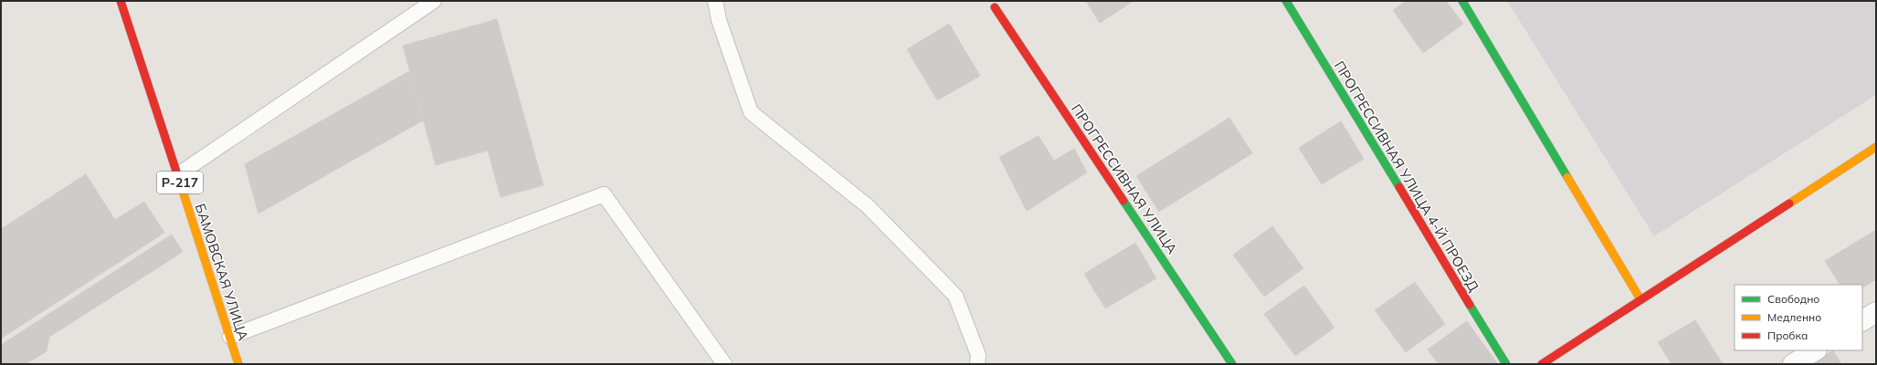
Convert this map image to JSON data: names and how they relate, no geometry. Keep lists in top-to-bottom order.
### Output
{
  "streets": {
    "main road": [
      "ПРОГРЕССИВНАЯ УЛИЦА 4-Й ПРОЕЗД",
      "ПРОГРЕССИВНАЯ УЛИЦА",
      "Р-217",
      "БАМОВСКАЯ УЛИЦА"
    ]
  },
  "legend": ["Свободно", "Медленно", "Пробка"]
}
